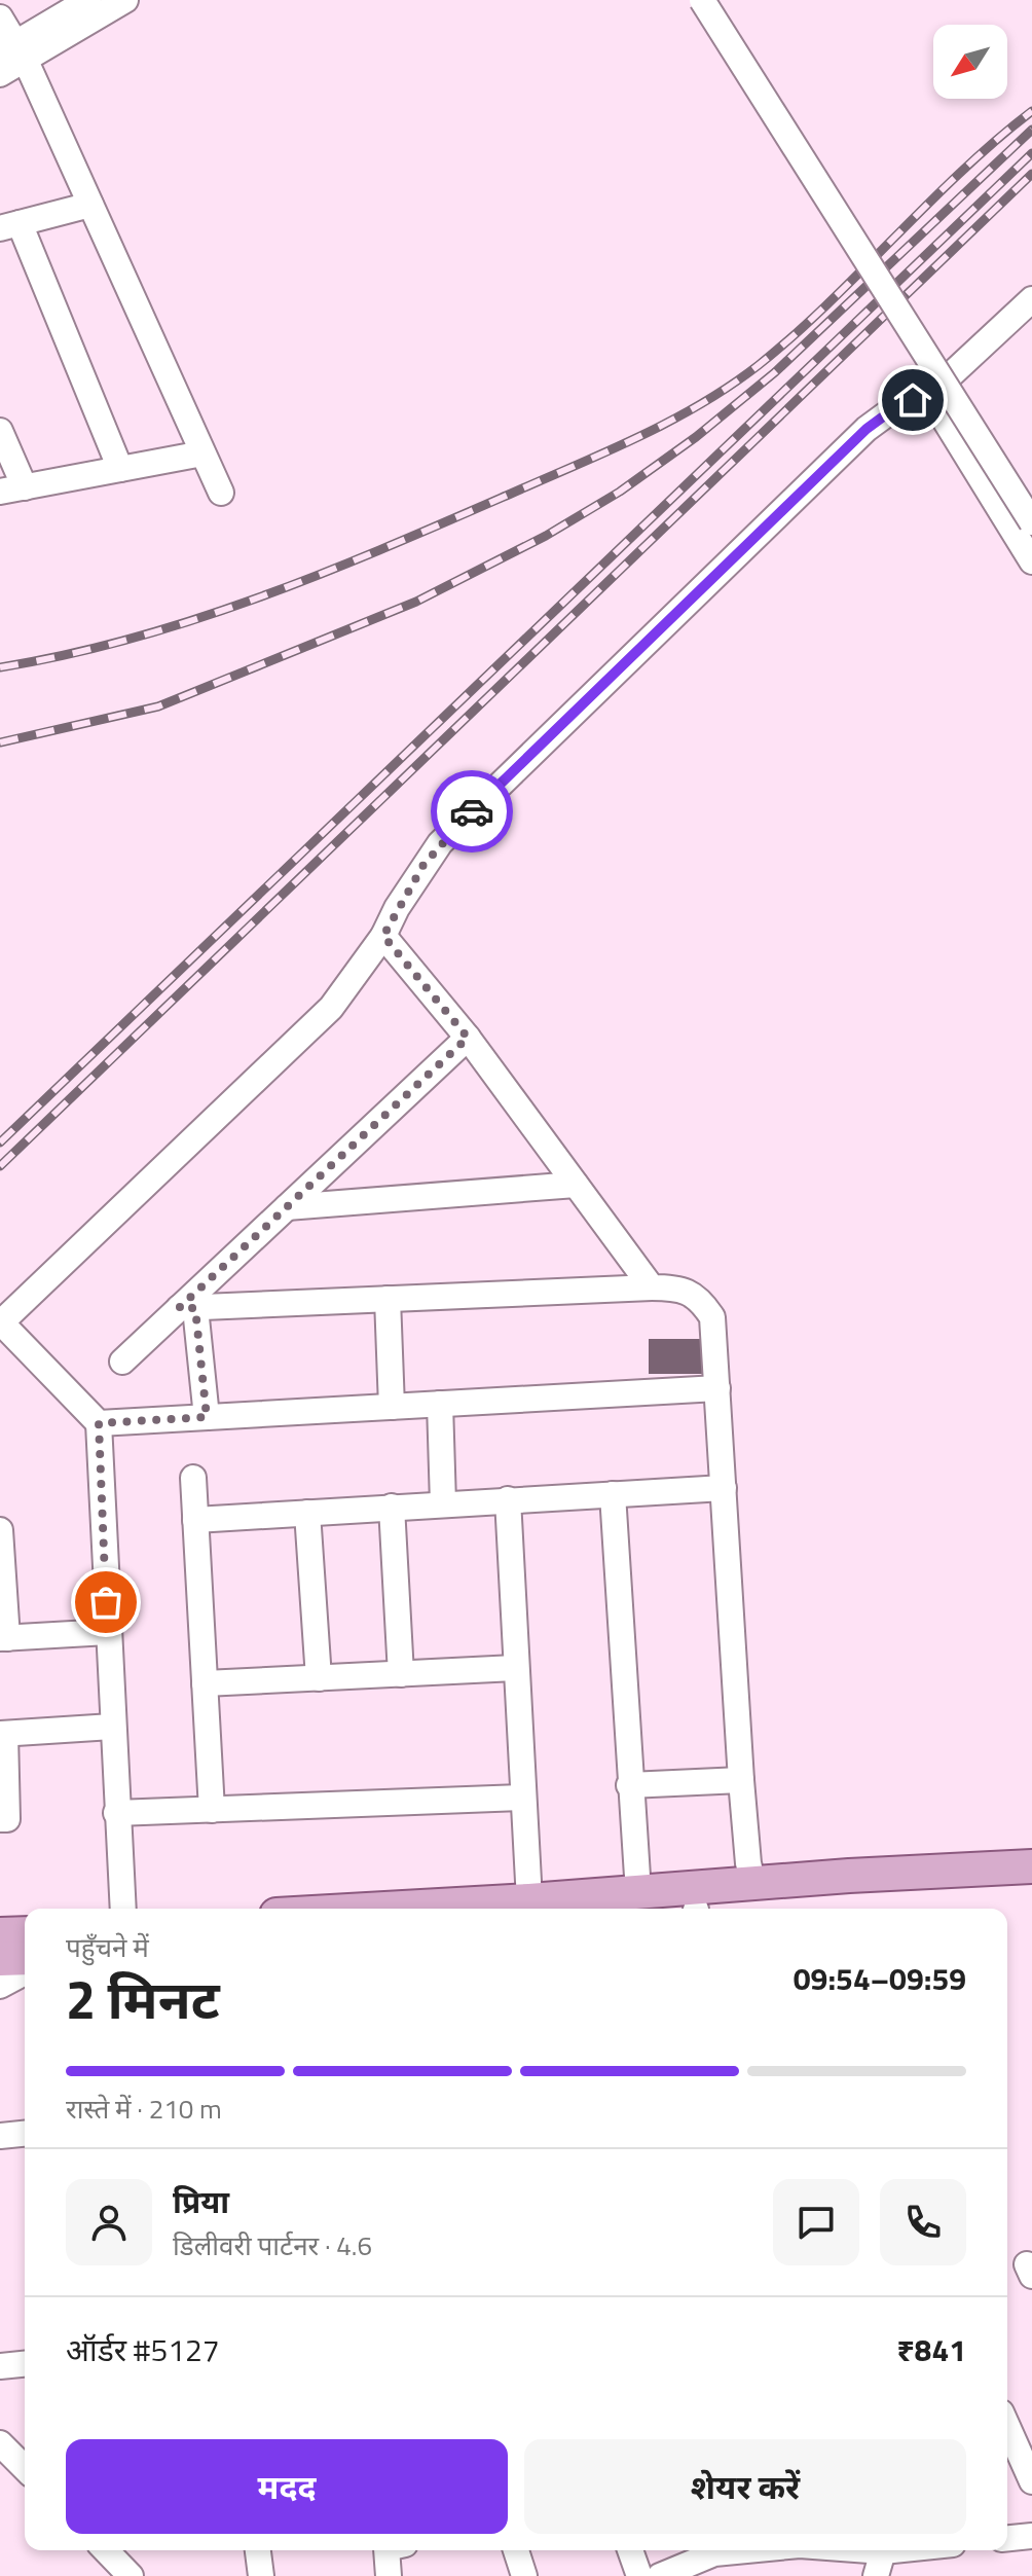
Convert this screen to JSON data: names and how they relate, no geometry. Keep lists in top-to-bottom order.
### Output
{
  "north": "bottom left",
  "page": {
    "heading": ["2 मिनट", "पहुँचने में", "09:54–09:59"],
    "panel": [
      "प्रिया",
      "डिलीवरी पार्टनर · 4.6",
      "ऑर्डर #5127",
      "₹841"
    ],
    "bar": "रास्ते में · 210 m",
    "buttons": ["मदद", "शेयर करें"]
  }
}
